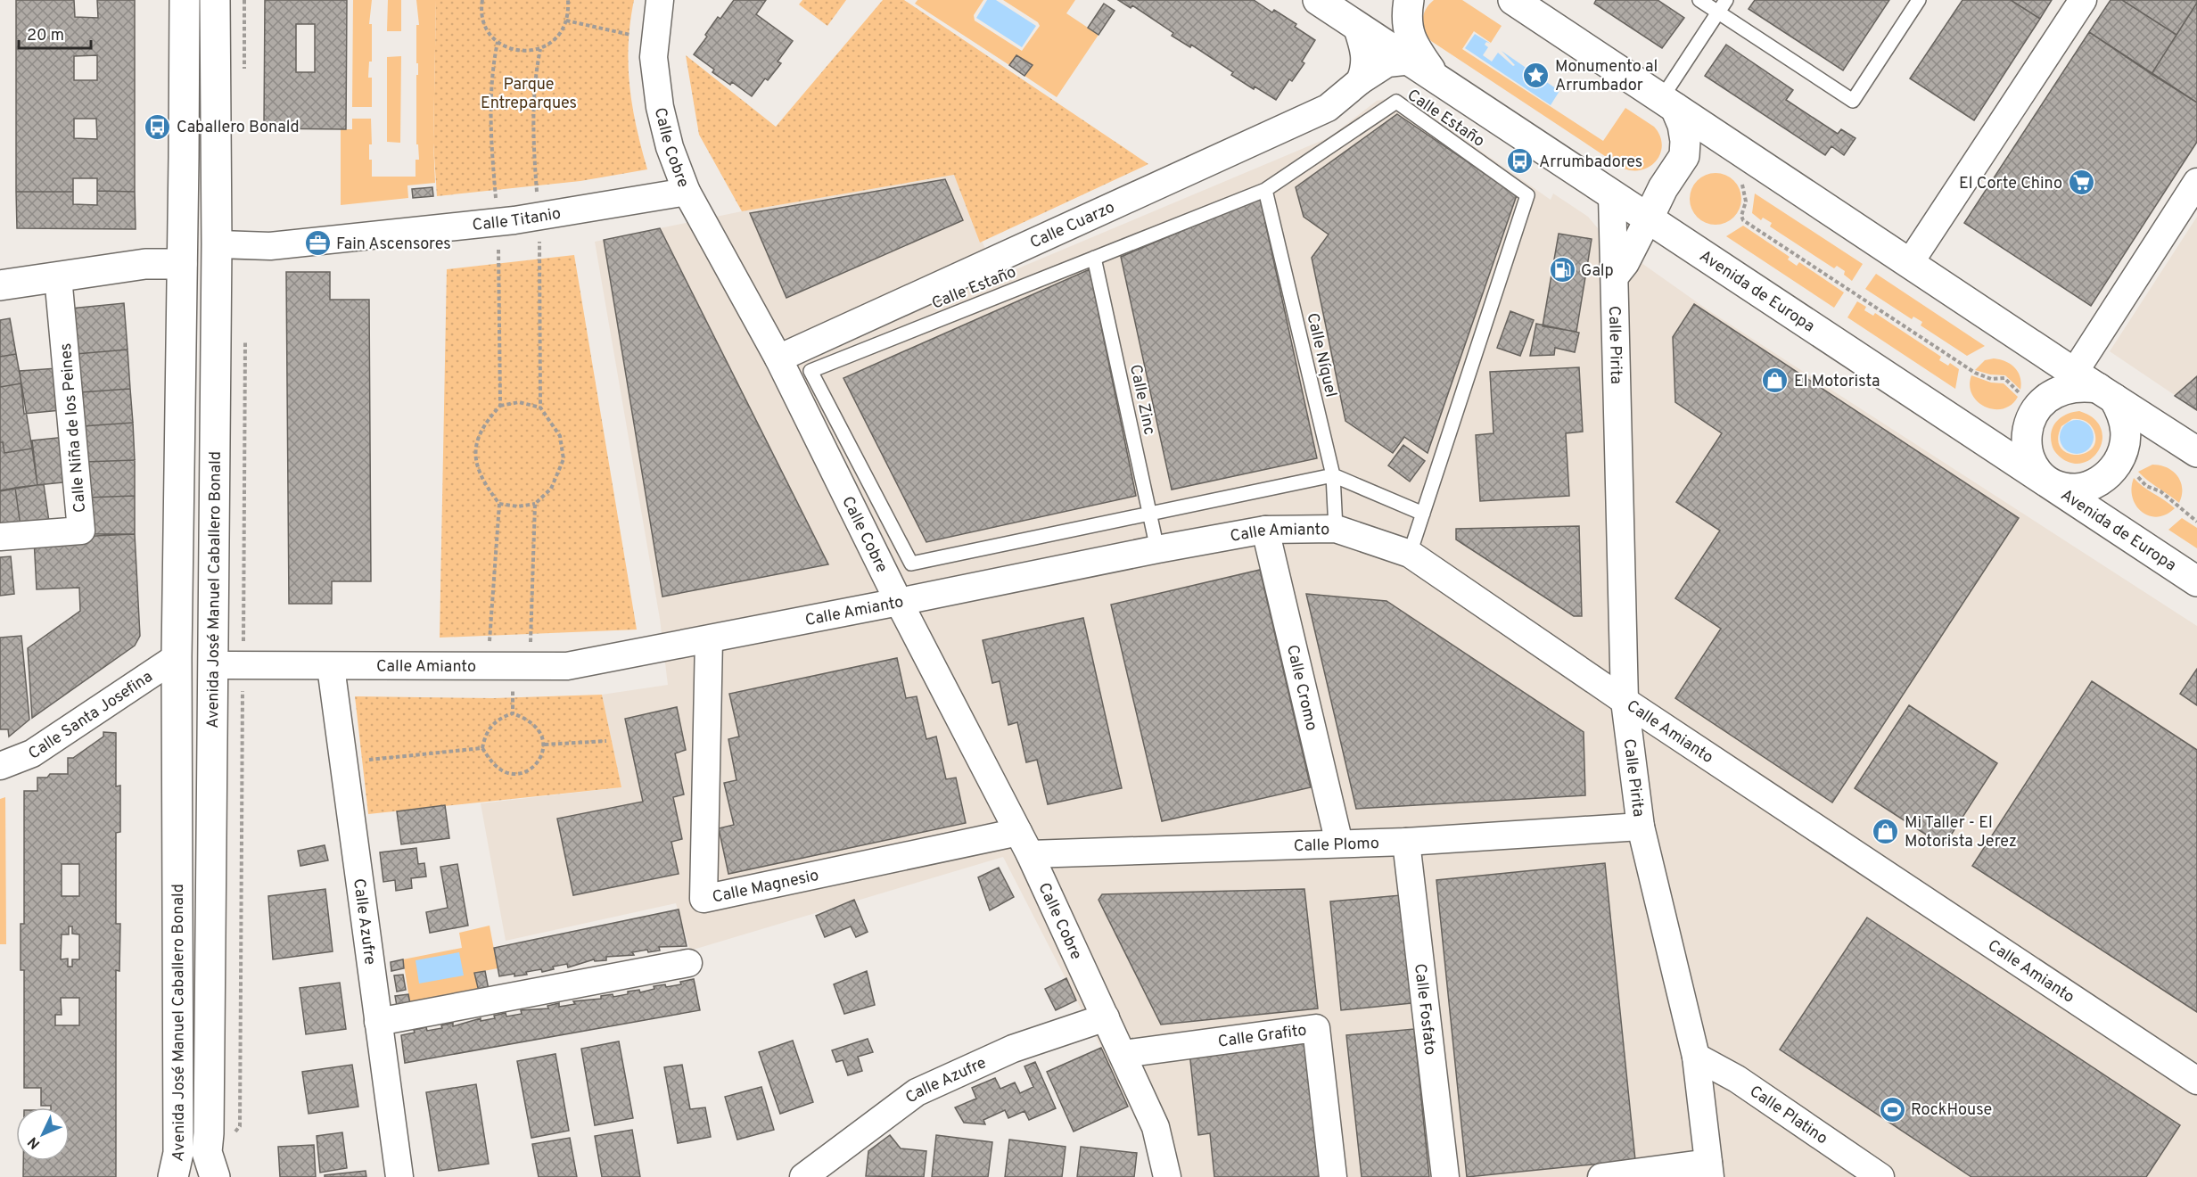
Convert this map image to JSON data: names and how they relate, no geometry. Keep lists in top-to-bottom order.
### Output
{
  "streets": {
    "main road": ["Avenida de Europa", "Avenida José Manuel Caballero Bonald"],
    "street": [
      "Calle Cobre",
      "Calle Titanio",
      "Calle Cuarzo",
      "Calle Pirita",
      "Calle Niña de los Peines",
      "Calle Amianto",
      "Calle Cromo",
      "Calle Santa Josefina",
      "Calle Plomo",
      "Calle Magnesio",
      "Calle Azufre",
      "Calle Fosfato",
      "Calle Grafito",
      "Calle Platino"
    ],
    "lane": ["Calle Estaño", "Calle Níquel", "Calle Zinc"]
  },
  "crossings": [
    ["Calle Estaño", "Calle Níquel"],
    ["Calle Estaño", "Calle Zinc"],
    ["Calle Estaño", "Calle Amianto"],
    ["Calle Cobre", "Calle Titanio"],
    ["Calle Cobre", "Calle Cuarzo"],
    ["Calle Cobre", "Calle Amianto"],
    ["Calle Cobre", "Calle Plomo"],
    ["Calle Cobre", "Calle Magnesio"],
    ["Calle Cobre", "Calle Azufre"],
    ["Calle Cobre", "Calle Grafito"],
    ["Calle Titanio", "Avenida José Manuel Caballero Bonald"],
    ["Calle Cuarzo", "Avenida de Europa"],
    ["Avenida de Europa", "Calle Pirita"],
    ["Calle Pirita", "Calle Amianto"],
    ["Calle Pirita", "Calle Plomo"],
    ["Calle Pirita", "Calle Platino"],
    ["Calle Níquel", "Calle Amianto"],
    ["Calle Zinc", "Calle Amianto"],
    ["Calle Amianto", "Avenida José Manuel Caballero Bonald"],
    ["Calle Amianto", "Calle Cromo"],
    ["Calle Amianto", "Calle Magnesio"],
    ["Calle Amianto", "Calle Azufre"],
    ["Avenida José Manuel Caballero Bonald", "Calle Santa Josefina"],
    ["Calle Cromo", "Calle Plomo"],
    ["Calle Plomo", "Calle Magnesio"],
    ["Calle Plomo", "Calle Fosfato"]
  ],
  "parks": ["Parque Entreparques"],
  "places": {
    "place": ["Monumento al Arrumbador"],
    "bus stop": ["Caballero Bonald", "Arrumbadores"],
    "supermarket": ["El Corte Chino"],
    "office": ["Fain Ascensores"],
    "fuel station": ["Galp"],
    "shop": ["El Motorista", "Mi Taller - El Motorista Jerez"],
    "sports": ["RockHouse"]
  },
  "scale_bar": "20 m",
  "north": "bottom left"
}
